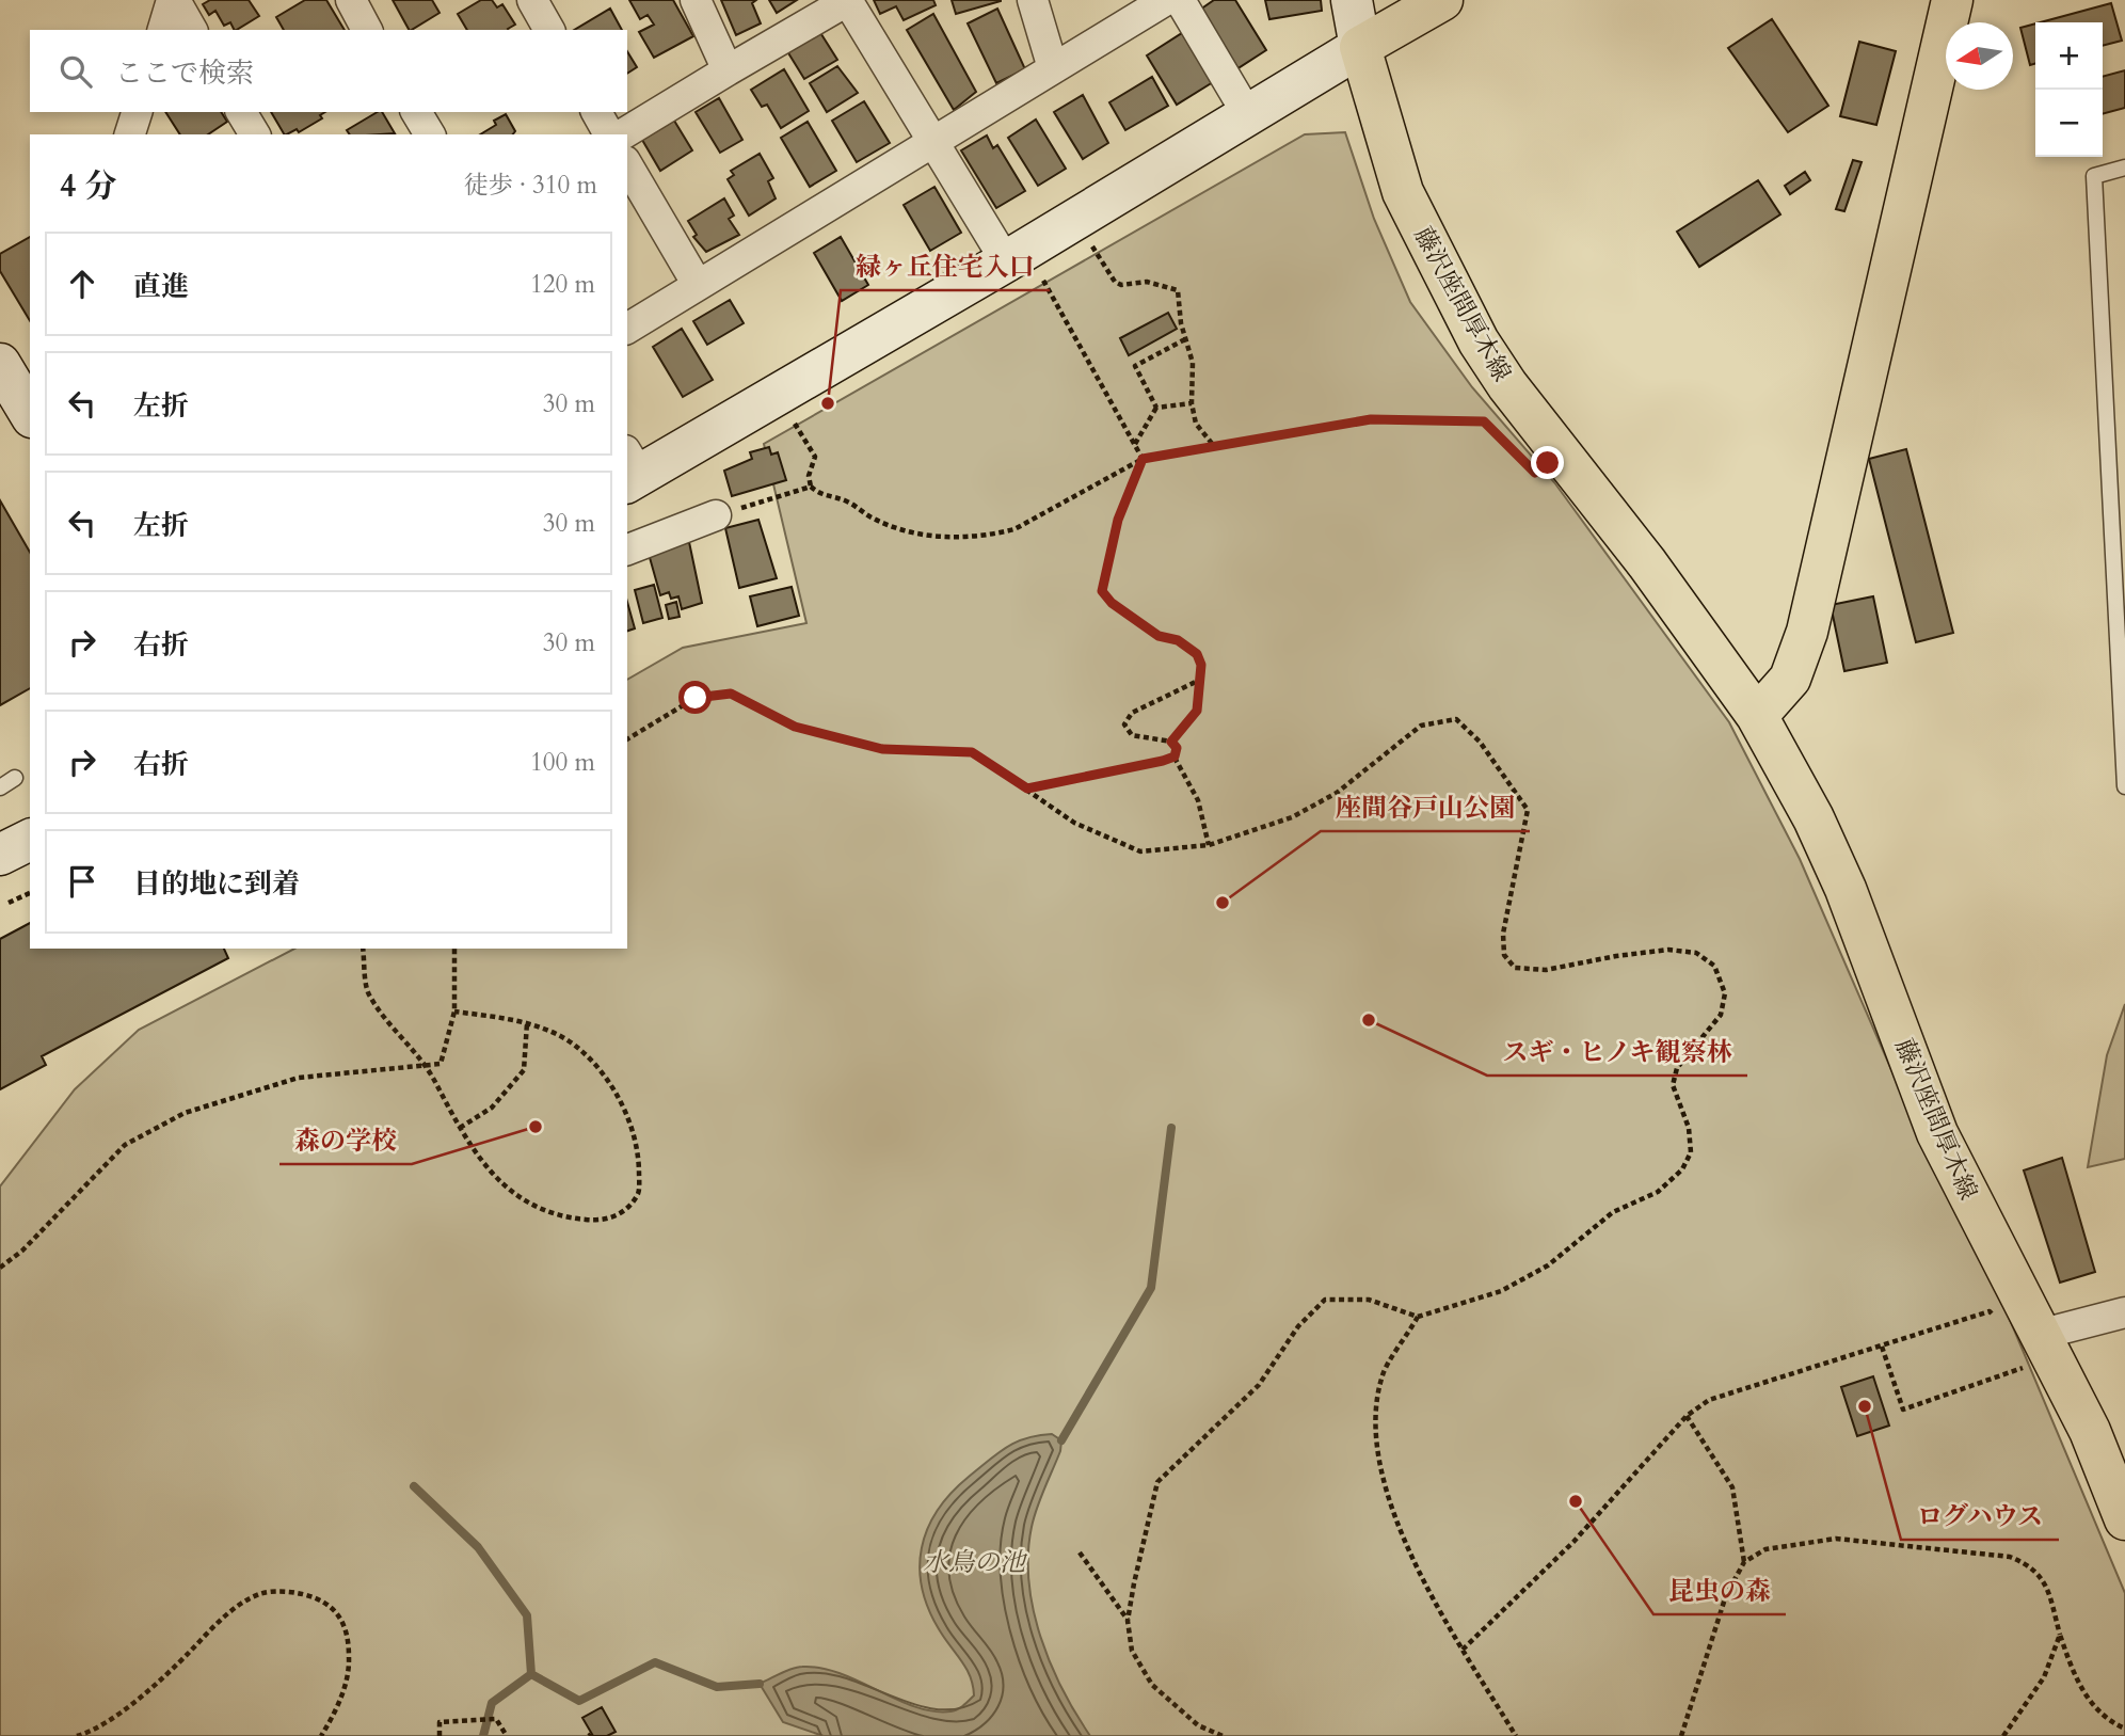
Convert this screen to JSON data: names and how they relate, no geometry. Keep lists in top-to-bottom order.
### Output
{
  "streets": {
    "main road": ["藤沢座間厚木線"]
  },
  "water": ["水鳥の池"],
  "places": [
    "緑ヶ丘住宅入口",
    "座間谷戸山公園",
    "スギ・ヒノキ観察林",
    "森の学校",
    "ログハウス",
    "昆虫の森"
  ],
  "north": "left",
  "page": {
    "map_buttons": ["+", "−"],
    "search": "ここで検索",
    "heading": ["4 分", "徒歩 · 310 m"],
    "list": [
      ["直進", "120 m"],
      ["左折", "30 m"],
      ["左折", "30 m"],
      ["右折", "30 m"],
      ["右折", "100 m"],
      "目的地に到着"
    ]
  }
}
